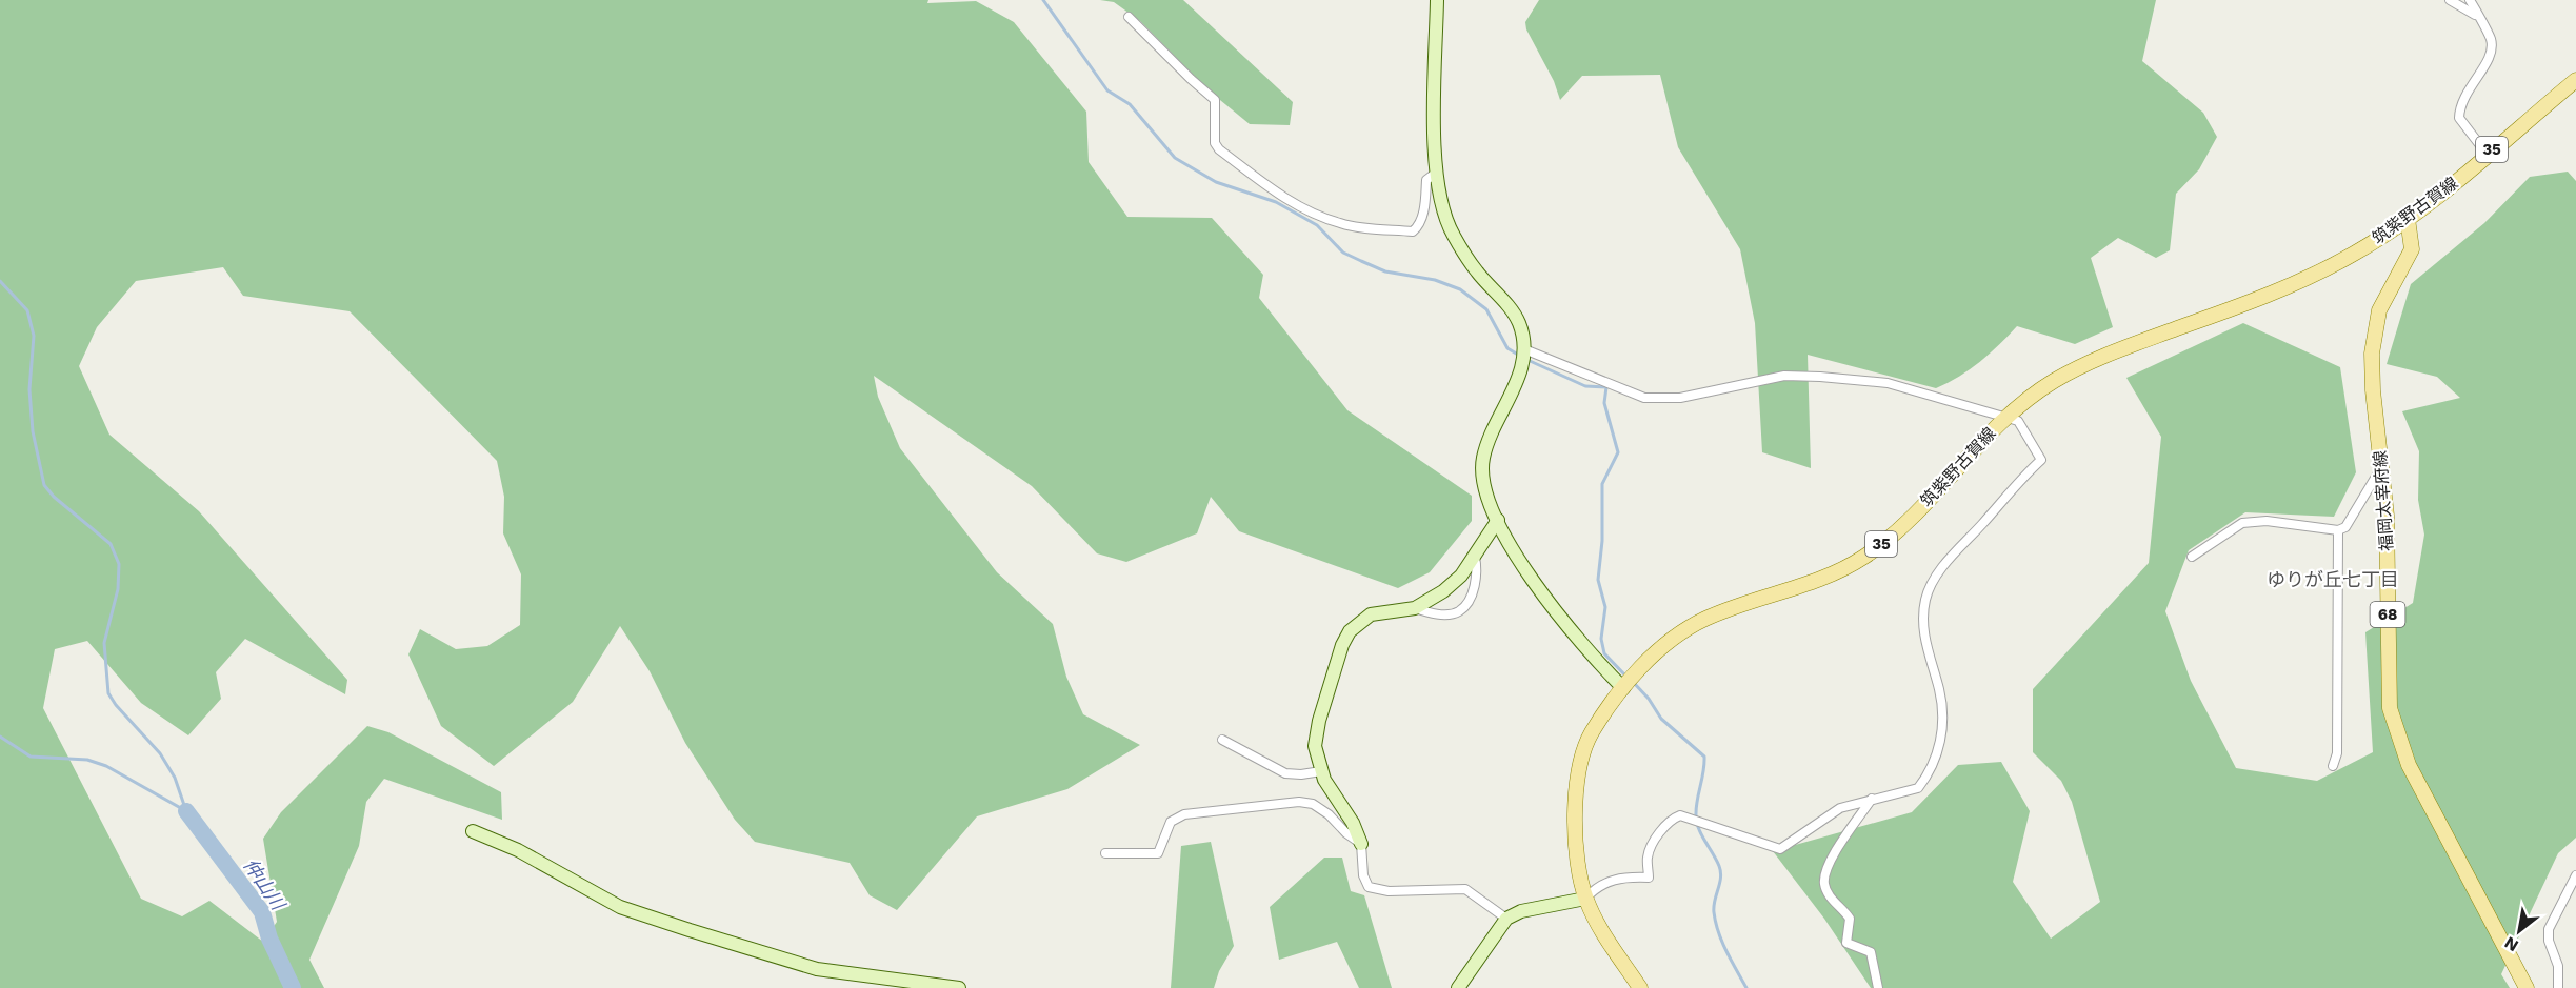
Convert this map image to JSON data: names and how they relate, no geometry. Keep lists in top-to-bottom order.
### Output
{
  "streets": {
    "main road": [
      "35",
      "筑紫野古賀線",
      "福岡太宰府線",
      "68"
    ]
  },
  "crossings": [
    ["筑紫野古賀線", "福岡太宰府線"]
  ],
  "districts": ["ゆりが丘七丁目"],
  "water": ["仲山川"],
  "north": "bottom left"
}
